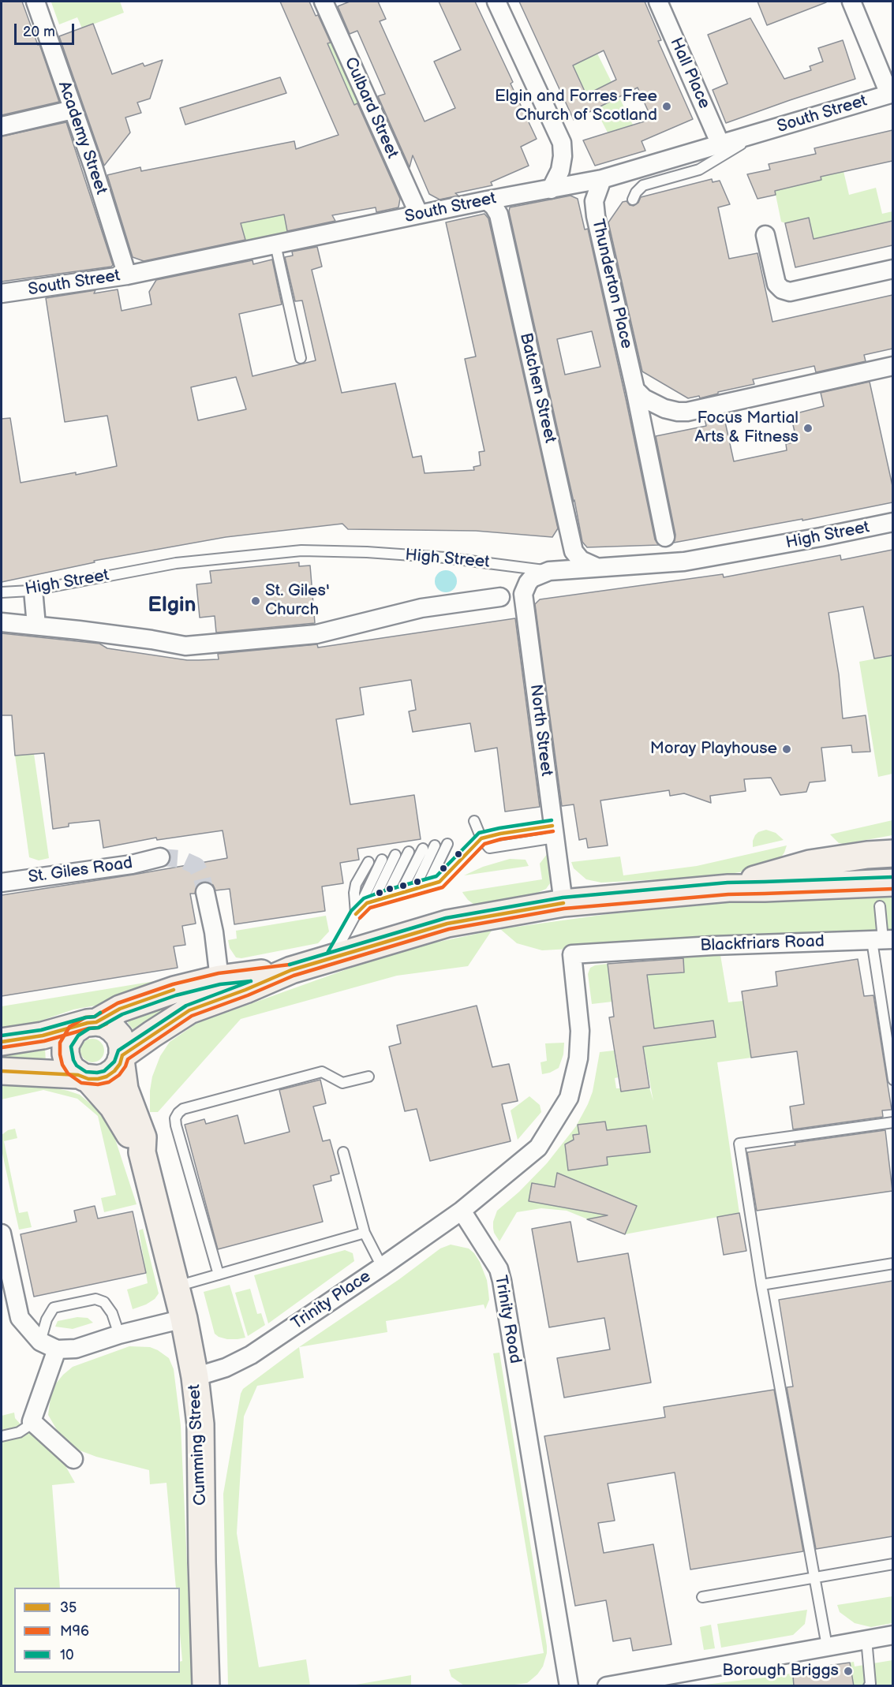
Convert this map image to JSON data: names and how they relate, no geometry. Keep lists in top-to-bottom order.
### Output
{
  "streets": {
    "main road": ["Cumming Street"],
    "street": [
      "Hall Place",
      "Culbard Street",
      "South Street",
      "Academy Street",
      "Thunderton Place",
      "Batchen Street",
      "High Street",
      "North Street",
      "St. Giles Road",
      "Blackfriars Road",
      "Trinity Place",
      "Trinity Road"
    ]
  },
  "crossings": [
    ["Hall Place", "South Street"],
    ["Culbard Street", "South Street"],
    ["South Street", "Academy Street"],
    ["South Street", "Thunderton Place"],
    ["South Street", "Batchen Street"],
    ["Batchen Street", "High Street"],
    ["High Street", "North Street"],
    ["Blackfriars Road", "Trinity Place"],
    ["Blackfriars Road", "Trinity Road"],
    ["Trinity Place", "Trinity Road"],
    ["Trinity Place", "Cumming Street"]
  ],
  "districts": ["Elgin"],
  "places": [
    "Elgin and Forres Free Church of Scotland",
    "Focus Martial Arts & Fitness",
    "St. Giles' Church",
    "Moray Playhouse",
    "Borough Briggs"
  ],
  "lines": ["transit line 10", "transit line 35", "transit line M96"],
  "legend": ["35", "M96", "10"],
  "scale_bar": "20 m"
}
